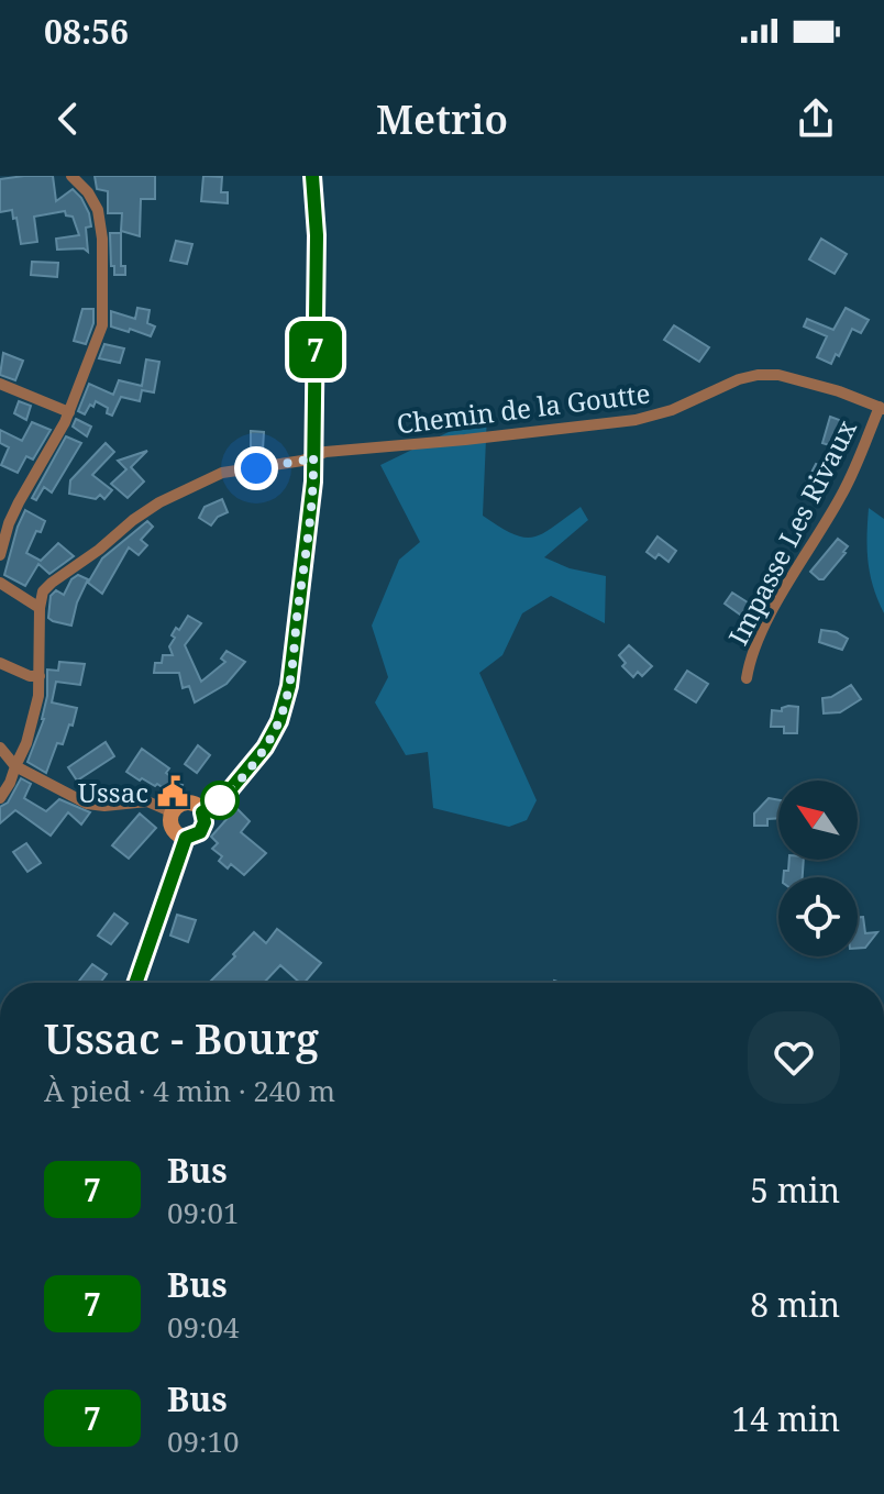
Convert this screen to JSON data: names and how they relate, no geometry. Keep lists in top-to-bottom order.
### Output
{
  "streets": {
    "street": ["Chemin de la Goutte", "Impasse Les Rivaux"]
  },
  "crossings": [
    ["Chemin de la Goutte", "Impasse Les Rivaux"]
  ],
  "places": {
    "public building": ["Ussac"]
  },
  "lines": ["bus line 7"],
  "north": "top left",
  "page": {
    "status": "08:56",
    "header": "Metrio",
    "on_map": "7",
    "heading": ["Ussac - Bourg", "À pied · 4 min · 240 m"],
    "list": [
      {
        "mark": "7",
        "name": "Bus",
        "note": "09:01",
        "value": "5 min"
      },
      {
        "mark": "7",
        "name": "Bus",
        "note": "09:04",
        "value": "8 min"
      },
      {
        "mark": "7",
        "name": "Bus",
        "note": "09:10",
        "value": "14 min"
      }
    ]
  }
}
